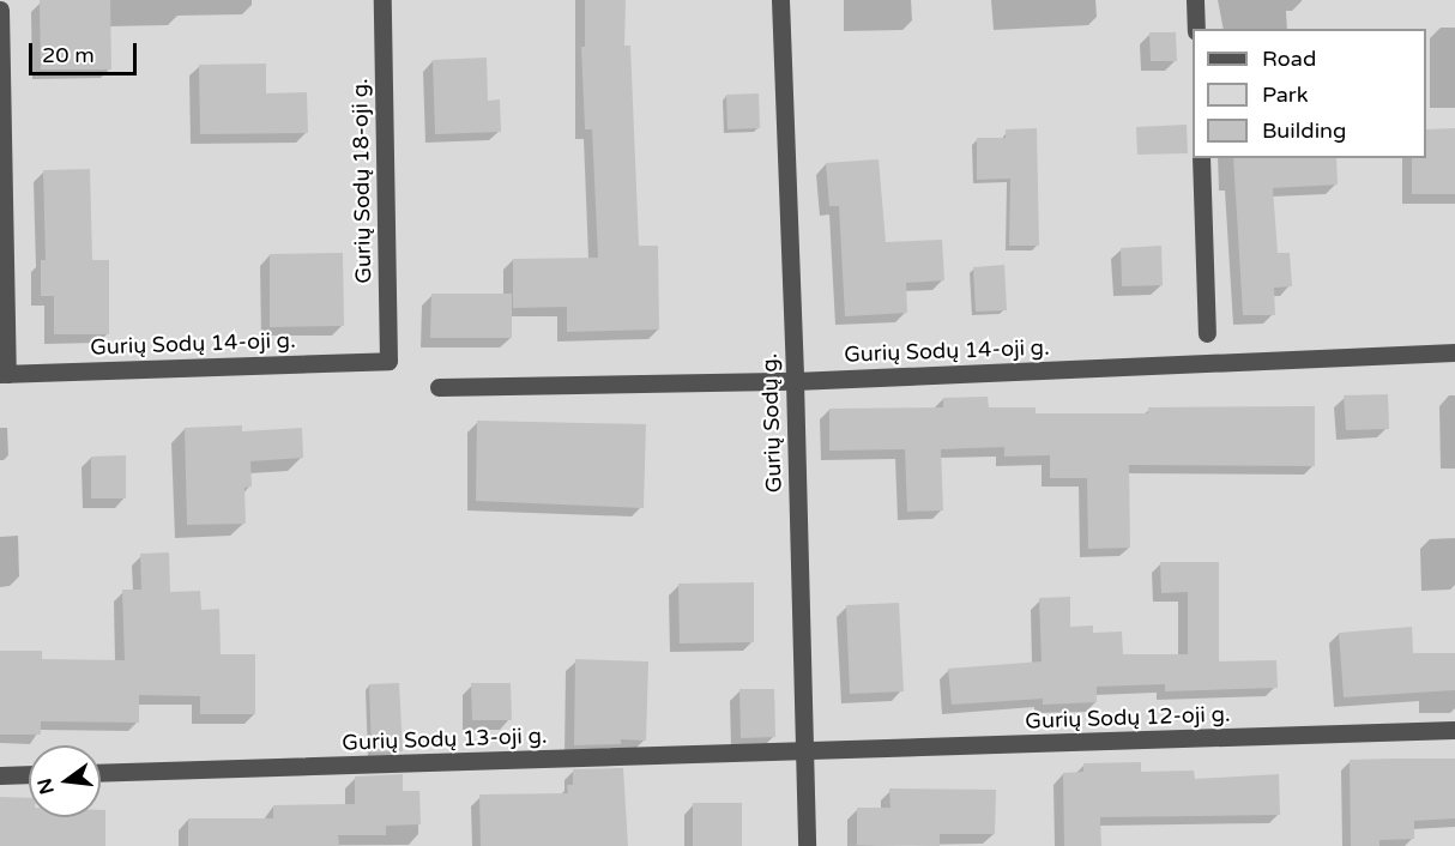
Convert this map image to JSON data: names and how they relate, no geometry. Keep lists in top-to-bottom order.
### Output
{
  "streets": {
    "street": [
      "Gurių Sodų 18-oji g.",
      "Gurių Sodų 14-oji g.",
      "Gurių Sodų g.",
      "Gurių Sodų 12-oji g.",
      "Gurių Sodų 13-oji g."
    ]
  },
  "crossings": [
    ["Gurių Sodų 18-oji g.", "Gurių Sodų 14-oji g."],
    ["Gurių Sodų 14-oji g.", "Gurių Sodų g."],
    ["Gurių Sodų g.", "Gurių Sodų 12-oji g."],
    ["Gurių Sodų g.", "Gurių Sodų 13-oji g."],
    ["Gurių Sodų 12-oji g.", "Gurių Sodų 13-oji g."]
  ],
  "legend": ["Road", "Park", "Building"],
  "scale_bar": "20 m",
  "north": "left"
}
